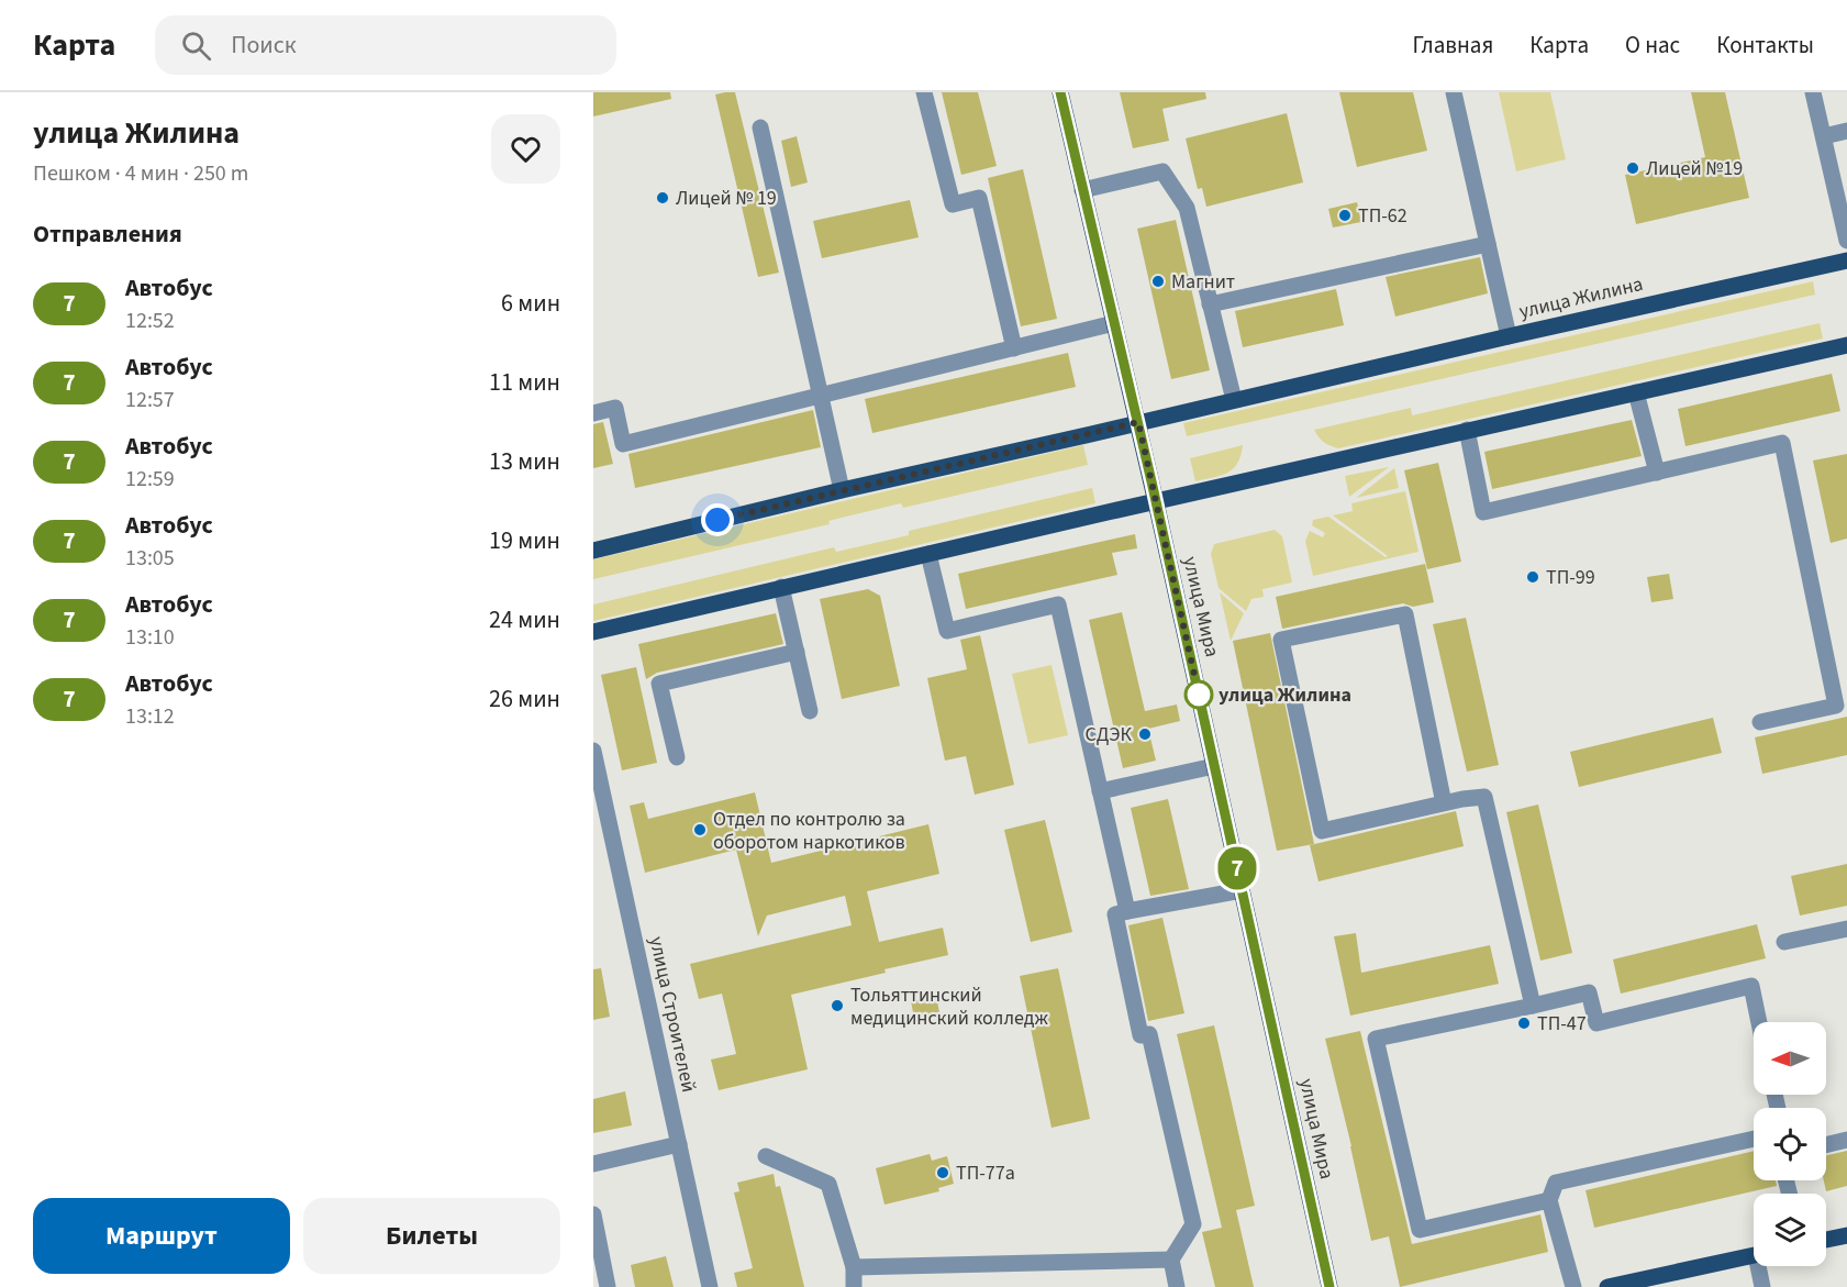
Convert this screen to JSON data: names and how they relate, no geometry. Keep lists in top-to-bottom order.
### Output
{
  "streets": {
    "main road": ["улица Жилина", "улица Мира"],
    "street": ["улица Строителей"]
  },
  "crossings": [
    ["улица Жилина", "улица Мира"]
  ],
  "places": [
    "Лицей №19",
    "Лицей № 19",
    "ТП-62",
    "Магнит",
    "ТП-99",
    "улица Жилина",
    "СДЭК",
    "Отдел по контролю за оборотом наркотиков",
    "Тольяттинский медицинский колледж",
    "ТП-47",
    "ТП-77а"
  ],
  "lines": ["bus line 7"],
  "north": "left",
  "page": {
    "header": "Карта",
    "search": "Поиск",
    "nav": [
      "Главная",
      "Карта",
      "О нас",
      "Контакты"
    ],
    "heading": [
      ["улица Жилина", "Пешком · 4 мин · 250 m"],
      "Отправления"
    ],
    "on_map": "7",
    "list": [
      {
        "mark": "7",
        "name": "Автобус",
        "note": "12:52",
        "value": "6 мин"
      },
      {
        "mark": "7",
        "name": "Автобус",
        "note": "12:57",
        "value": "11 мин"
      },
      {
        "mark": "7",
        "name": "Автобус",
        "note": "12:59",
        "value": "13 мин"
      },
      {
        "mark": "7",
        "name": "Автобус",
        "note": "13:05",
        "value": "19 мин"
      },
      {
        "mark": "7",
        "name": "Автобус",
        "note": "13:10",
        "value": "24 мин"
      },
      {
        "mark": "7",
        "name": "Автобус",
        "note": "13:12",
        "value": "26 мин"
      }
    ],
    "buttons": ["Маршрут", "Билеты"]
  }
}
